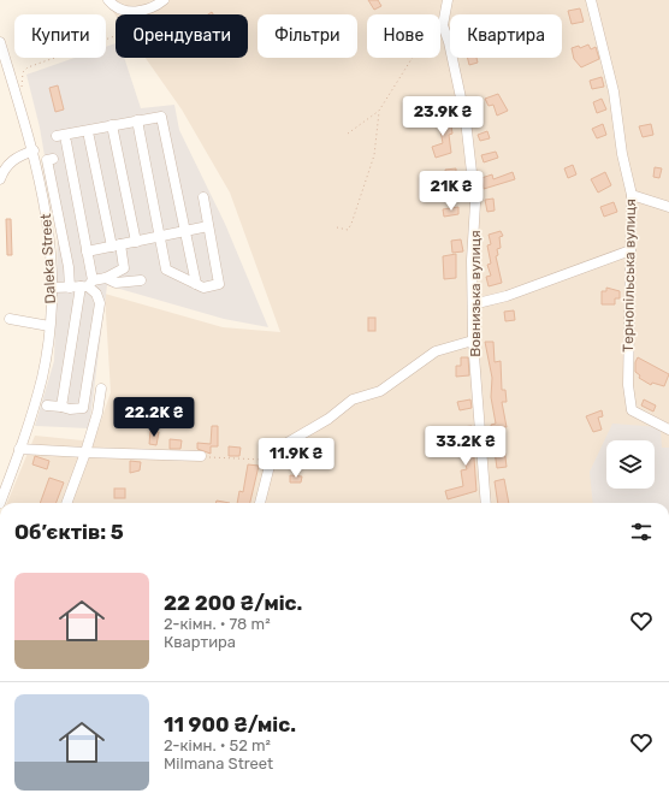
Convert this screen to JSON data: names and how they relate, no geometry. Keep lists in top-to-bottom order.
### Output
{
  "streets": {
    "street": ["Daleka Street", "Тернопільська вулиця", "Вовнизька вулиця"]
  },
  "page": {
    "chip": [
      "Купити",
      "Орендувати",
      "Фільтри",
      "Нове",
      "Квартира"
    ],
    "price": [
      "23.9K ₴",
      "21K ₴",
      "22.2K ₴",
      "33.2K ₴",
      "11.9K ₴"
    ],
    "heading": "Об’єктів: 5",
    "list": [
      {
        "name": "22 200 ₴/міс.",
        "note": "2-кімн. · 78 m² · Квартира"
      },
      {
        "name": "11 900 ₴/міс.",
        "note": "2-кімн. · 52 m² · Milmana Street"
      }
    ]
  }
}
